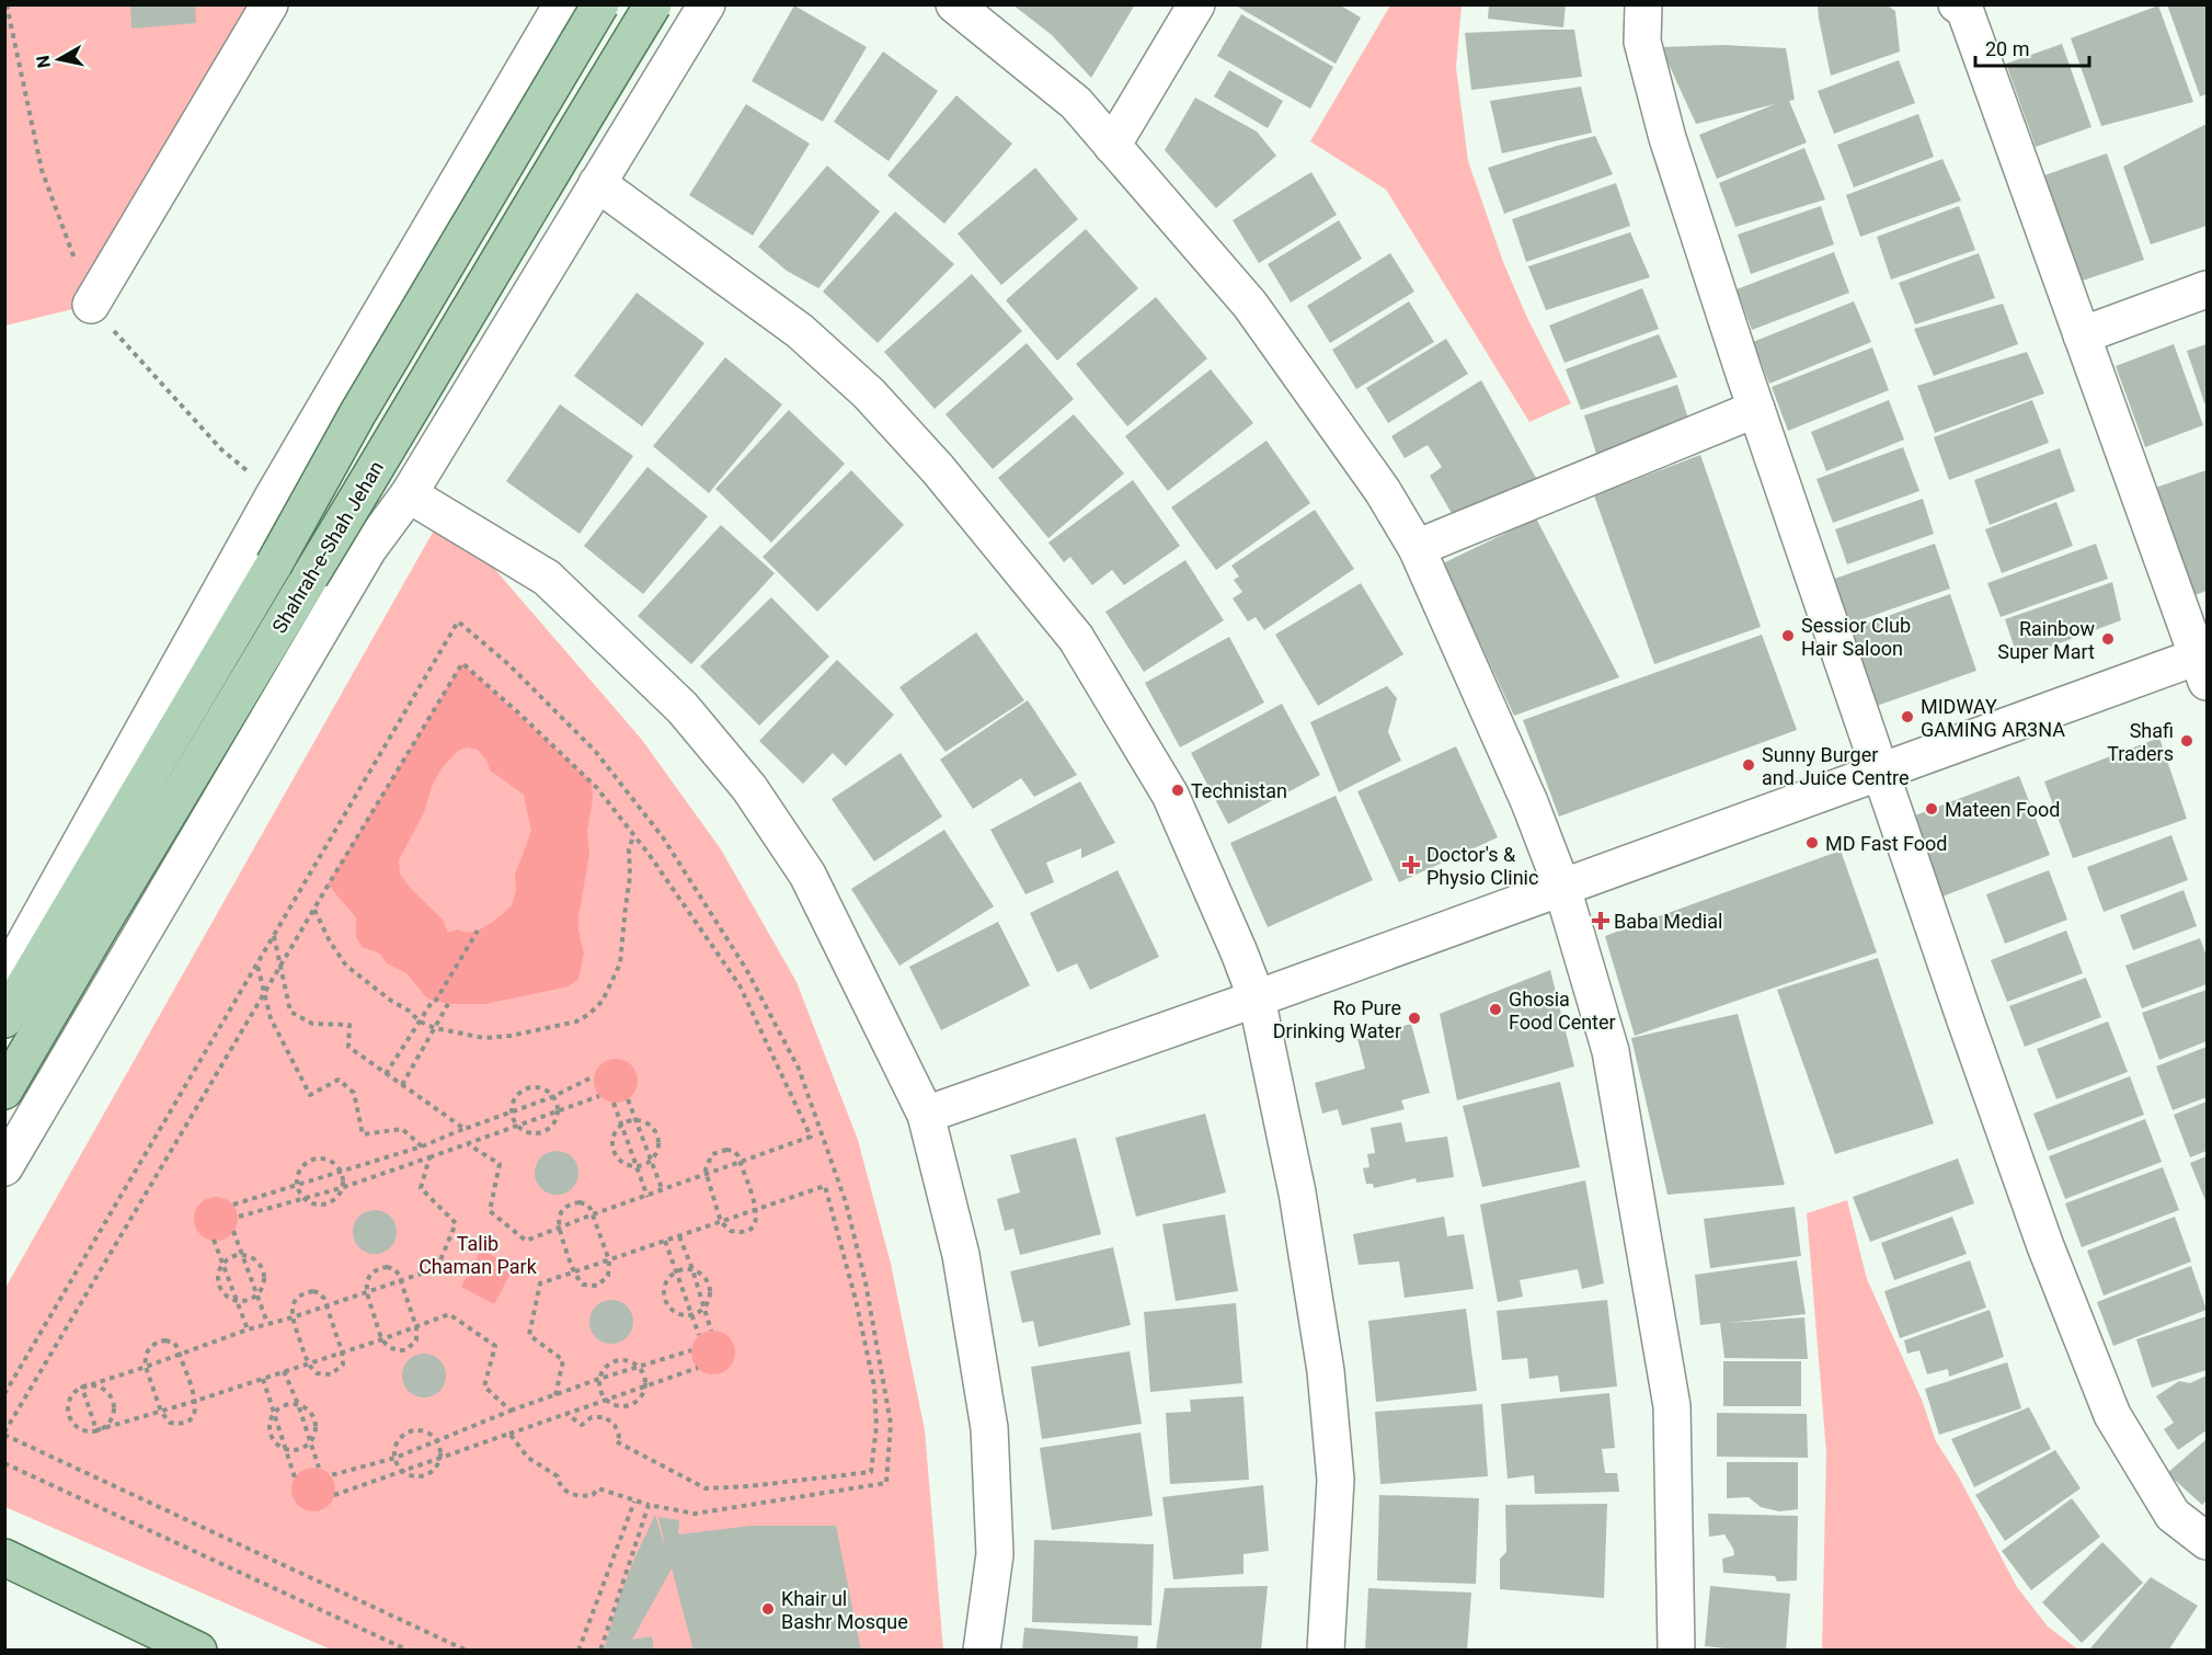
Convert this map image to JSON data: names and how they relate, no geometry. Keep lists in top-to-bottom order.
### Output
{
  "streets": {
    "main road": ["Shahrah-e-Shah Jehan"]
  },
  "parks": ["Talib Chaman Park"],
  "places": {
    "other": [
      "Sessior Club Hair Saloon",
      "Rainbow Super Mart",
      "MIDWAY GAMING AR3NA",
      "Shafi Traders",
      "Sunny Burger and Juice Centre",
      "Technistan",
      "Mateen Food",
      "MD Fast Food",
      "Ghosia Food Center",
      "Ro Pure Drinking Water",
      "Khair ul Bashr Mosque"
    ],
    "health": ["Doctor's & Physio Clinic", "Baba Medial"]
  },
  "scale_bar": "20 m",
  "north": "left"
}
